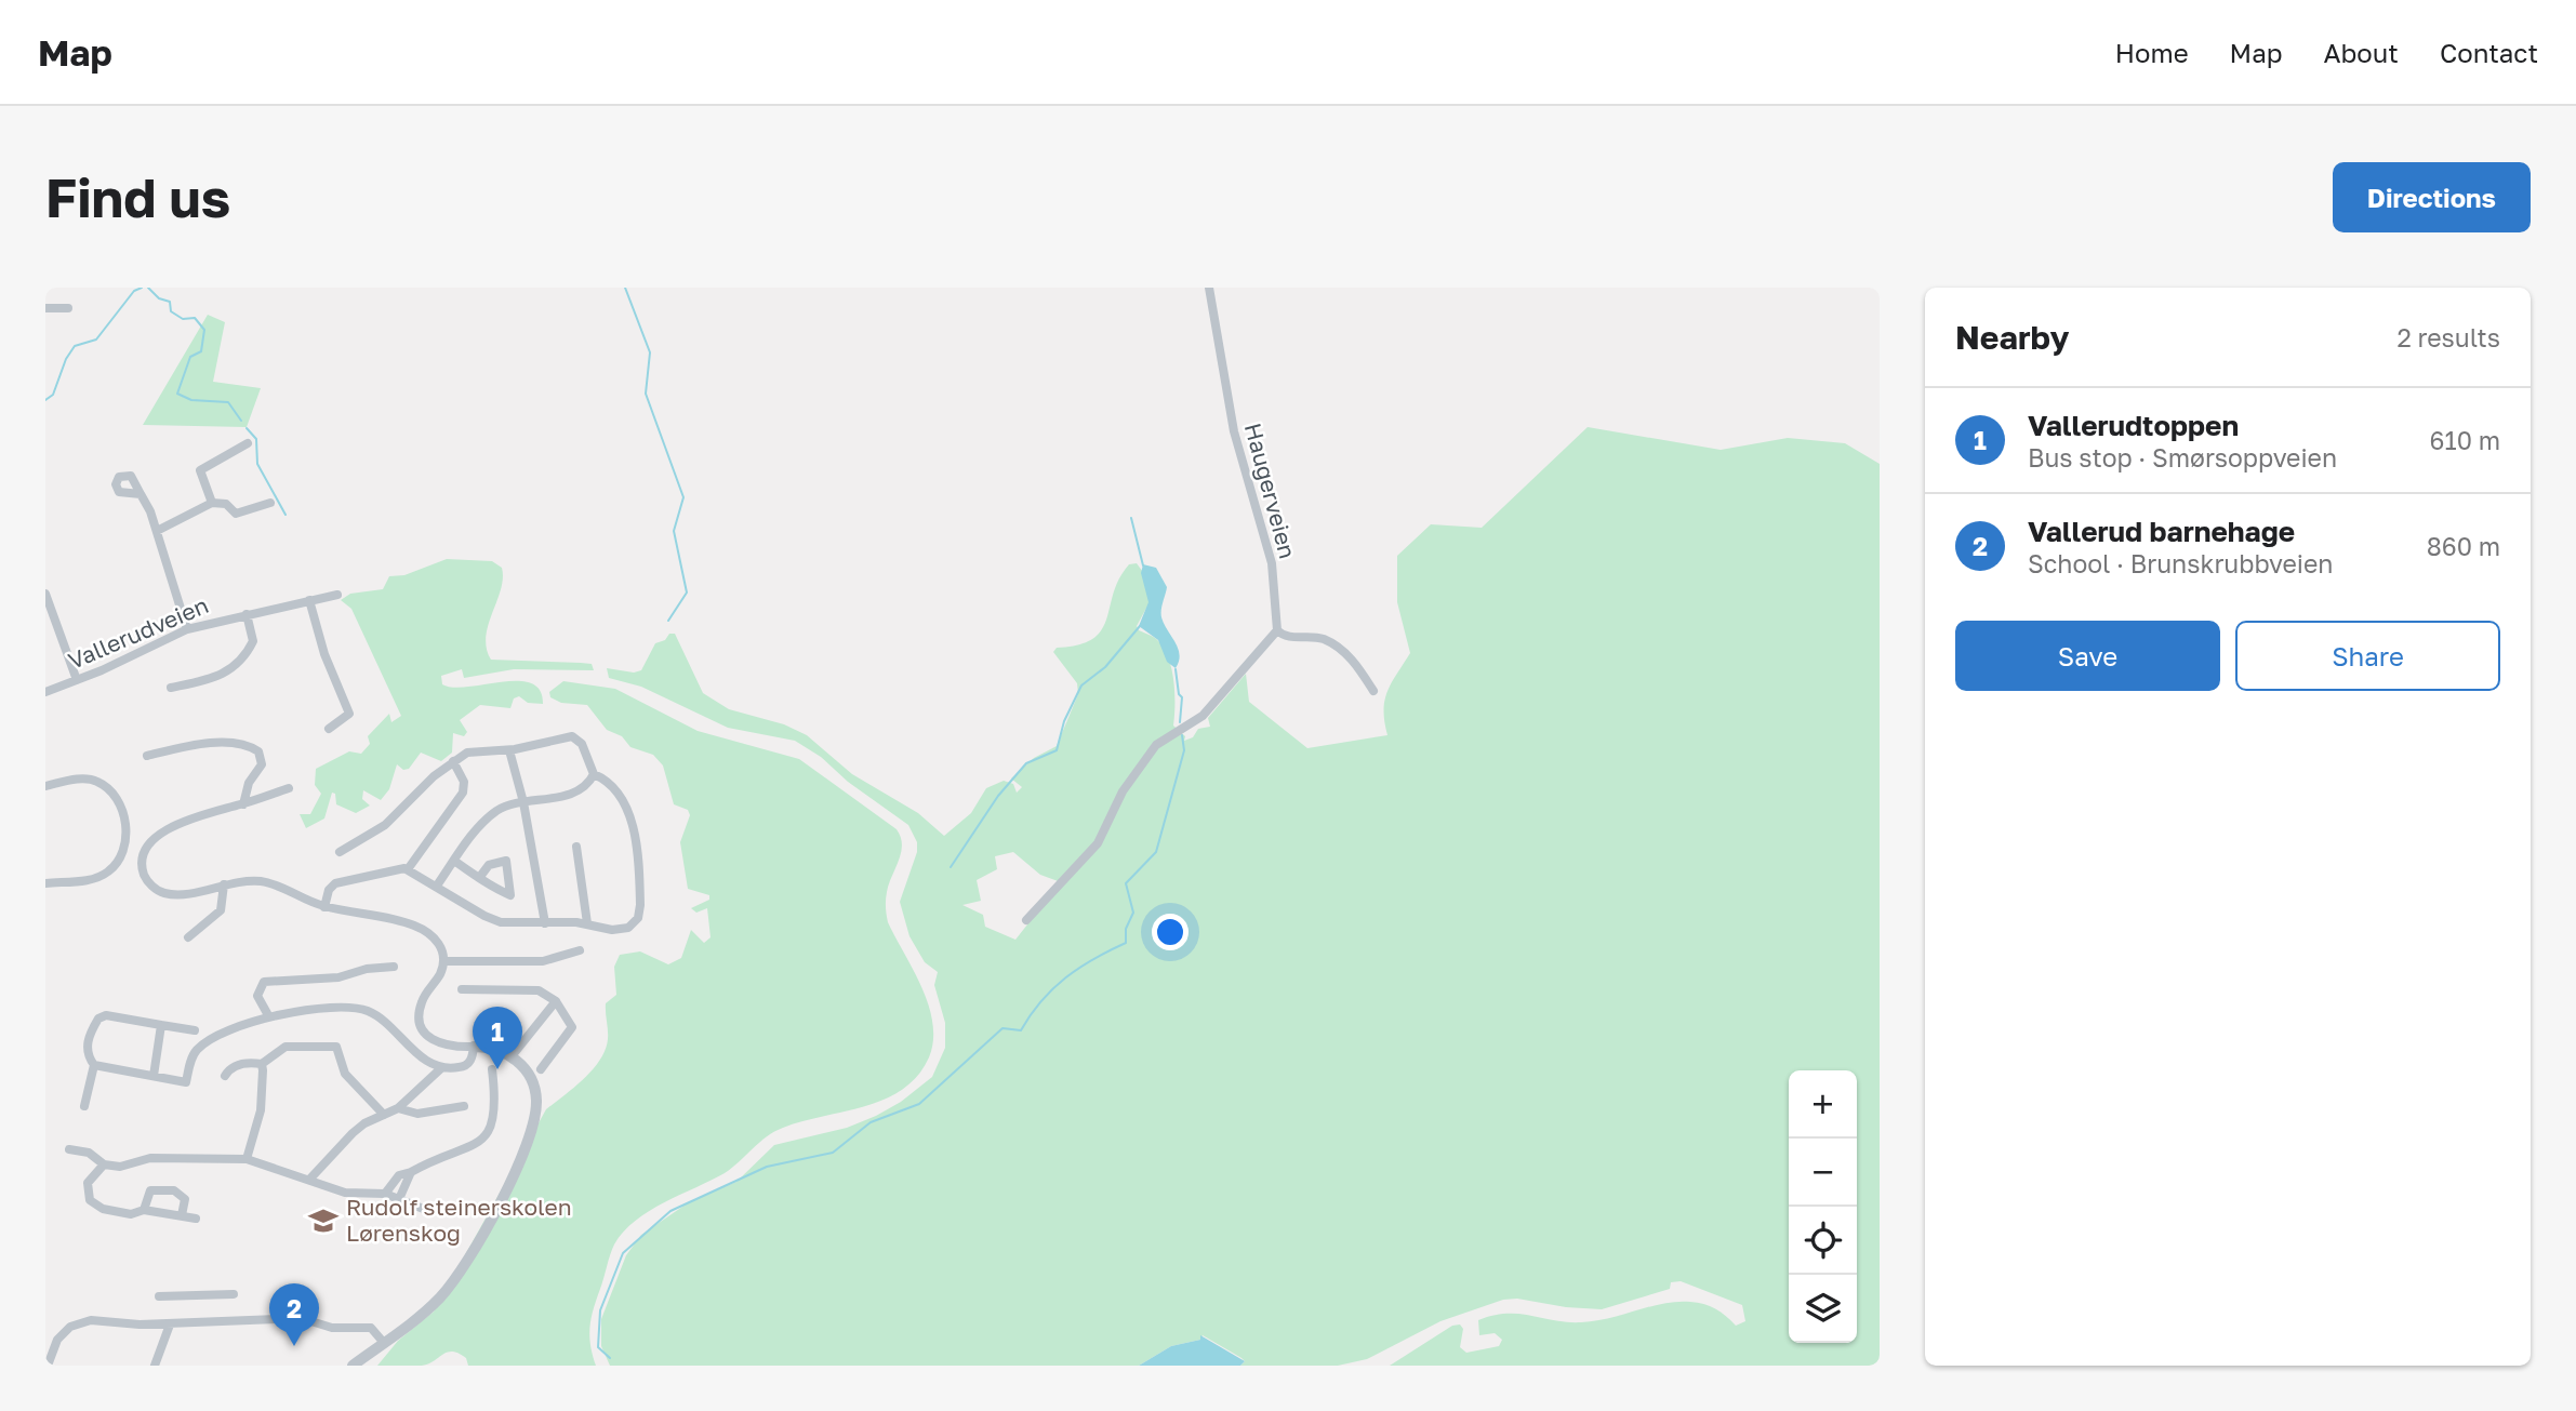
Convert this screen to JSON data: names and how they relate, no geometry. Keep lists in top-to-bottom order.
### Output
{
  "streets": {
    "street": ["Haugerveien", "Vallerudveien"]
  },
  "places": {
    "school or university": ["Rudolf steinerskolen Lørenskog"]
  },
  "page": {
    "header": "Map",
    "nav": [
      "Home",
      "Map",
      "About",
      "Contact"
    ],
    "buttons": [
      "Directions",
      ["Save", "Share"]
    ],
    "title": "Find us",
    "heading": ["Nearby", "2 results"],
    "list": [
      {
        "mark": "1",
        "name": "Vallerudtoppen",
        "note": "Bus stop · Smørsoppveien",
        "value": "610 m"
      },
      {
        "mark": "2",
        "name": "Vallerud barnehage",
        "note": "School · Brunskrubbveien",
        "value": "860 m"
      }
    ],
    "pins": ["1", "2"],
    "map_buttons": ["+", "−"]
  }
}
